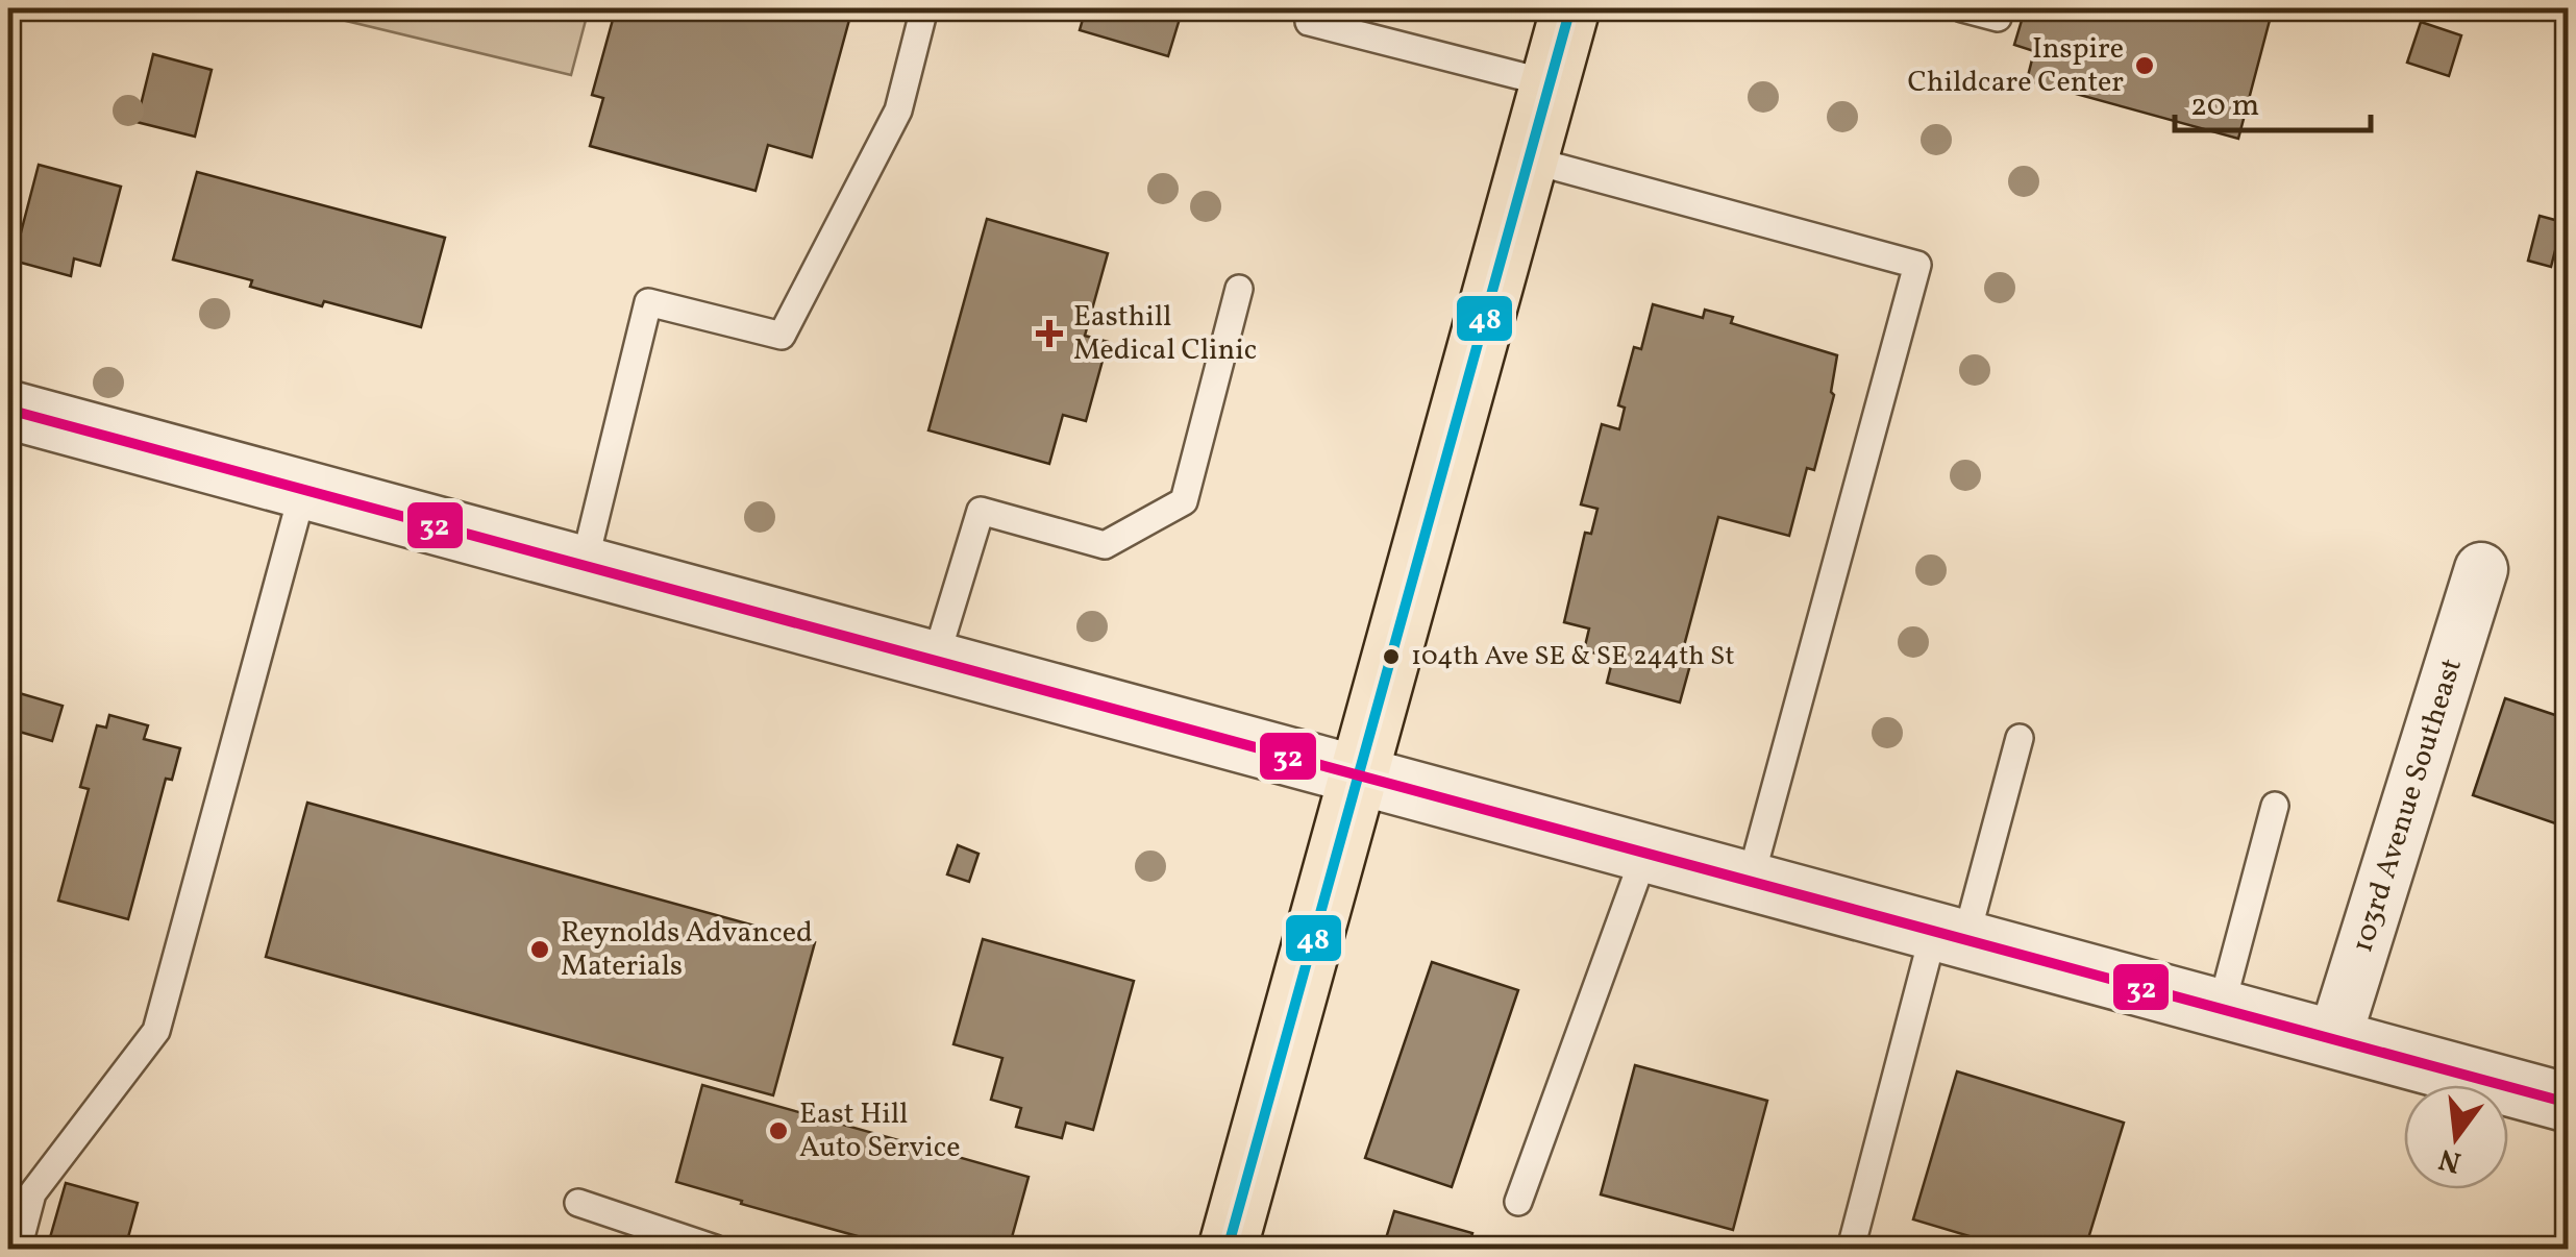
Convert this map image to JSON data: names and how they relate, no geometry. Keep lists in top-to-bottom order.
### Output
{
  "streets": {
    "street": ["103rd Avenue Southeast"]
  },
  "places": {
    "other": [
      "Inspire Childcare Center",
      "104th Ave SE & SE 244th St",
      "Reynolds Advanced Materials",
      "East Hill Auto Service"
    ],
    "health": ["Easthill Medical Clinic"]
  },
  "lines": ["transit line 48", "transit line 32"],
  "scale_bar": "20 m",
  "north": "bottom"
}
